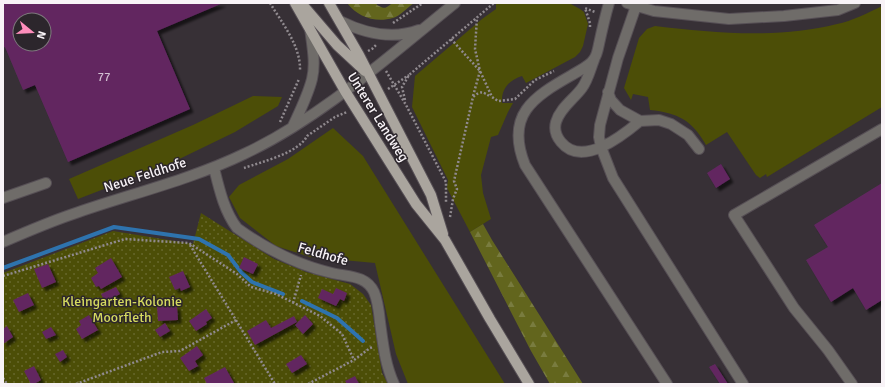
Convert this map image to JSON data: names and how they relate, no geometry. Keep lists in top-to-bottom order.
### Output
{
  "streets": {
    "main road": ["Unterer Landweg"],
    "street": ["Neue Feldhofe", "Feldhofe"]
  },
  "crossings": [
    ["Unterer Landweg", "Neue Feldhofe"],
    ["Neue Feldhofe", "Feldhofe"]
  ],
  "parks": ["Kleingarten-Kolonie Moorfleth"],
  "house_numbers": ["77"],
  "north": "right"
}
